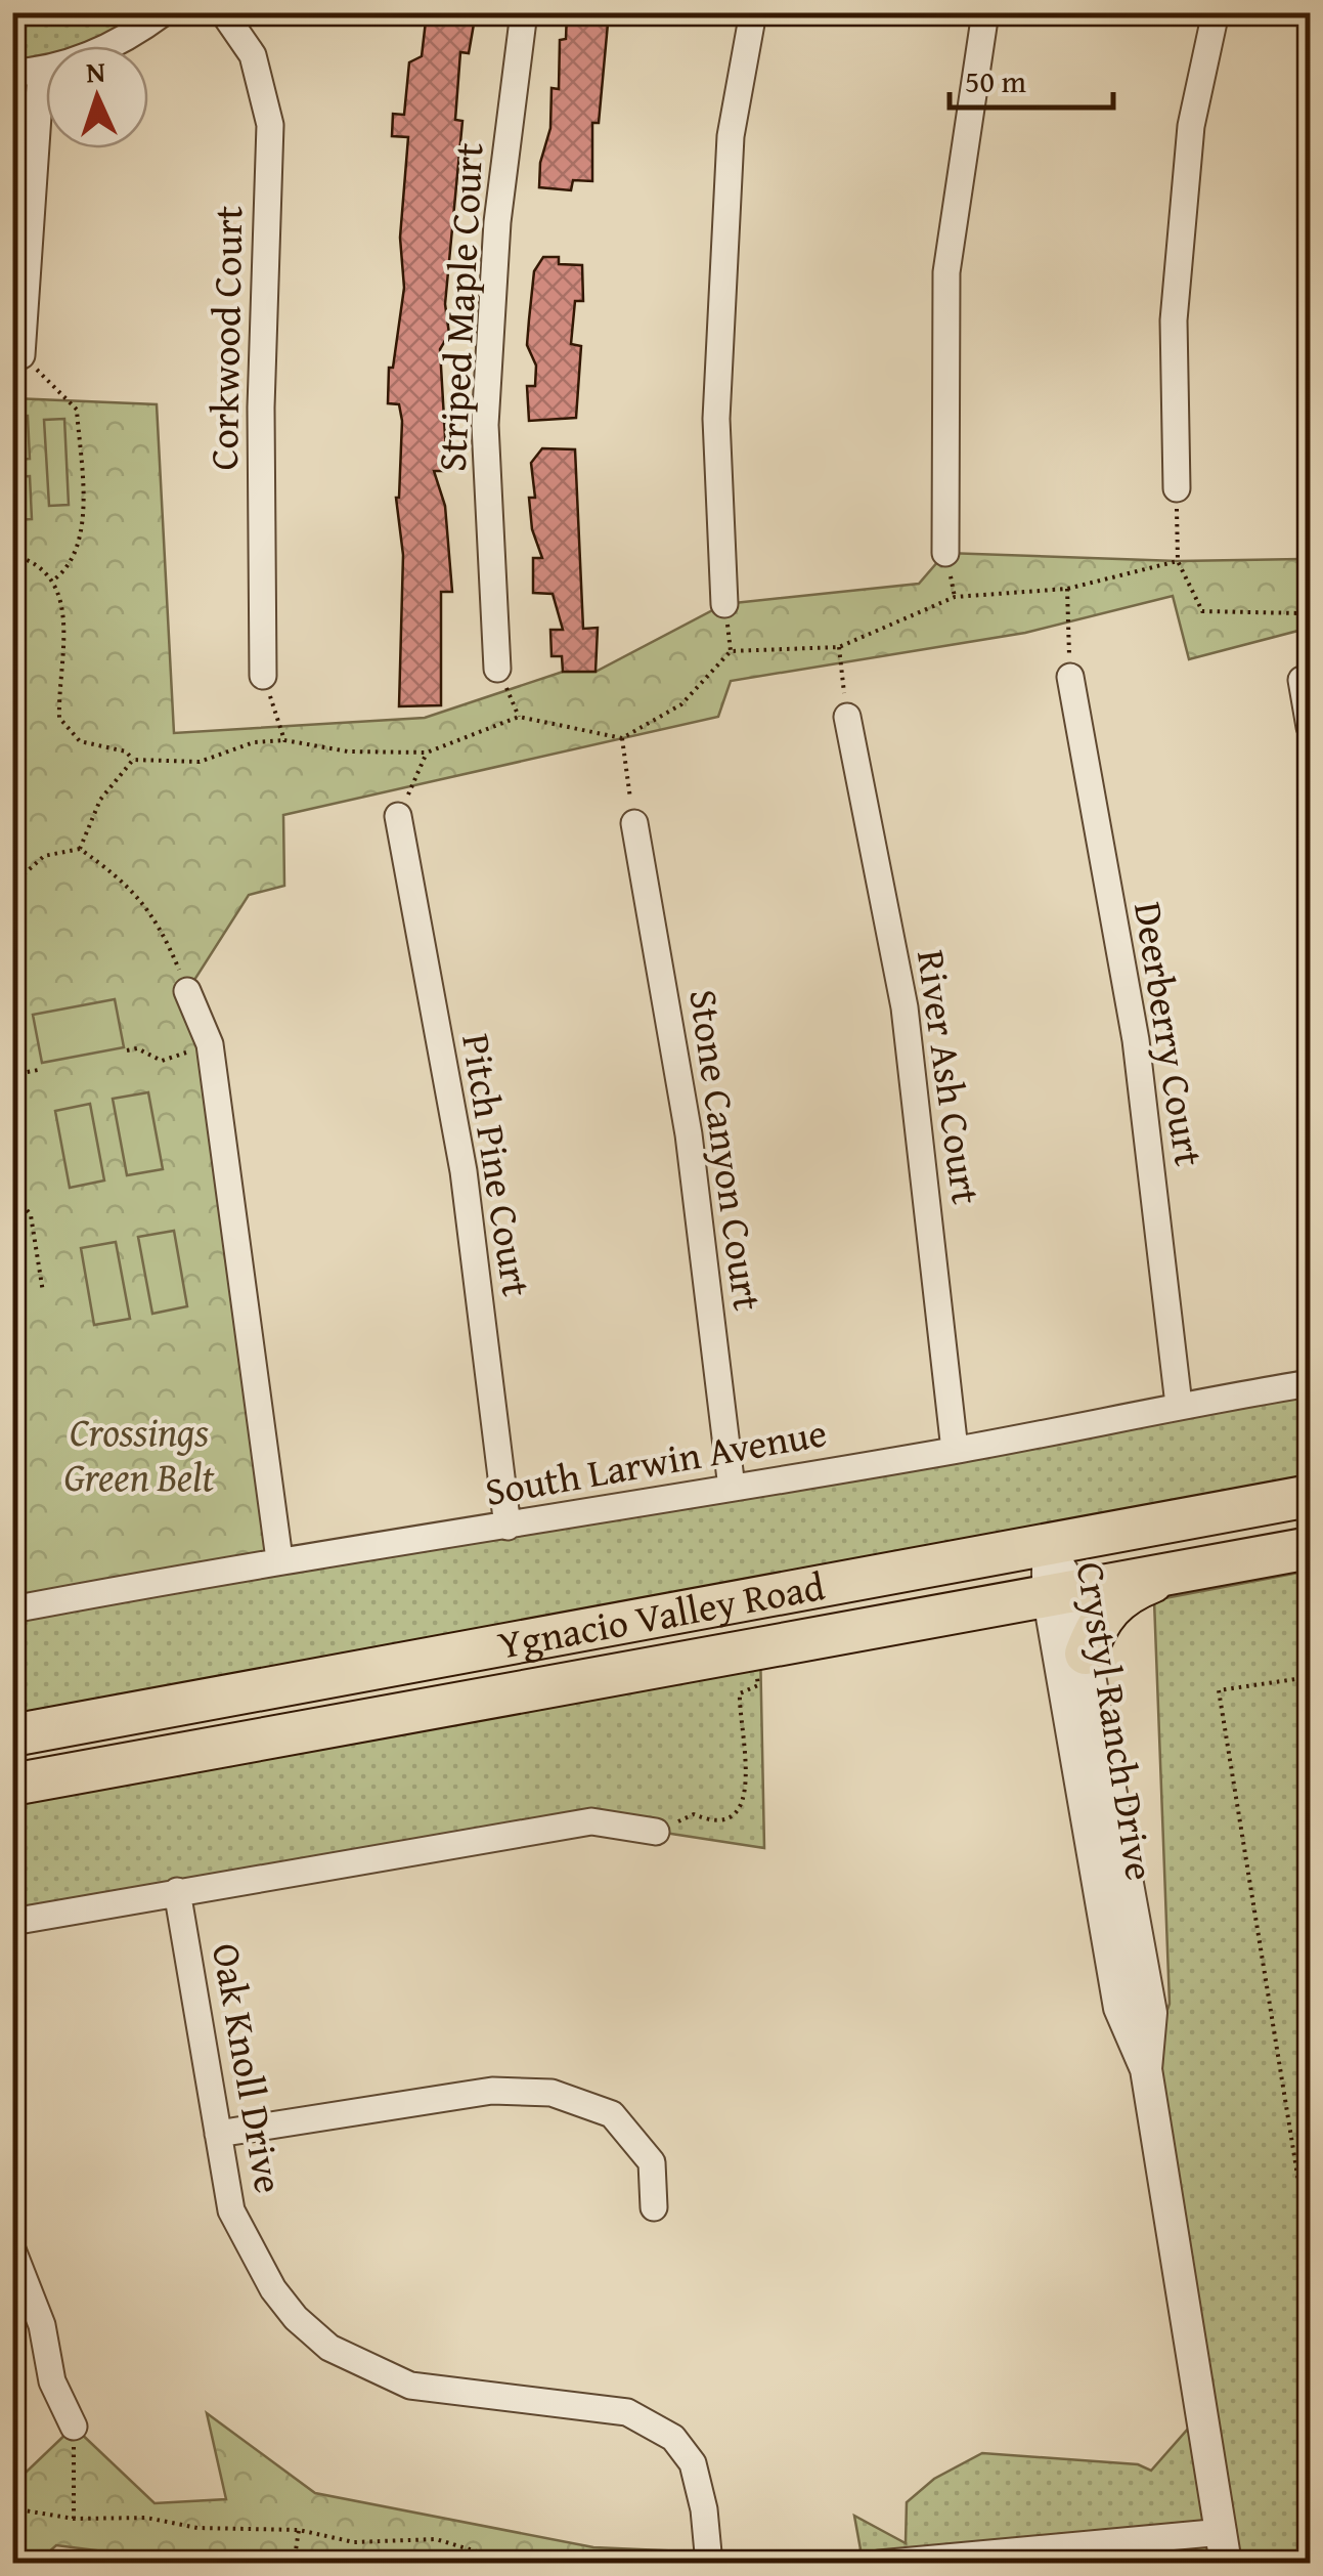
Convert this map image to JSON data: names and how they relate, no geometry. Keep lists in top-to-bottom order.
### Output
{
  "streets": {
    "highway": ["Ygnacio Valley Road"],
    "street": [
      "Striped Maple Court",
      "Corkwood Court",
      "Deerberry Court",
      "River Ash Court",
      "Stone Canyon Court",
      "Pitch Pine Court",
      "South Larwin Avenue",
      "Crystyl Ranch Drive",
      "Oak Knoll Drive"
    ]
  },
  "crossings": [
    ["Deerberry Court", "South Larwin Avenue"],
    ["River Ash Court", "South Larwin Avenue"],
    ["Stone Canyon Court", "South Larwin Avenue"],
    ["Pitch Pine Court", "South Larwin Avenue"],
    ["Ygnacio Valley Road", "Crystyl Ranch Drive"]
  ],
  "parks": ["Crossings Green Belt"],
  "scale_bar": "50 m",
  "north": "top"
}
